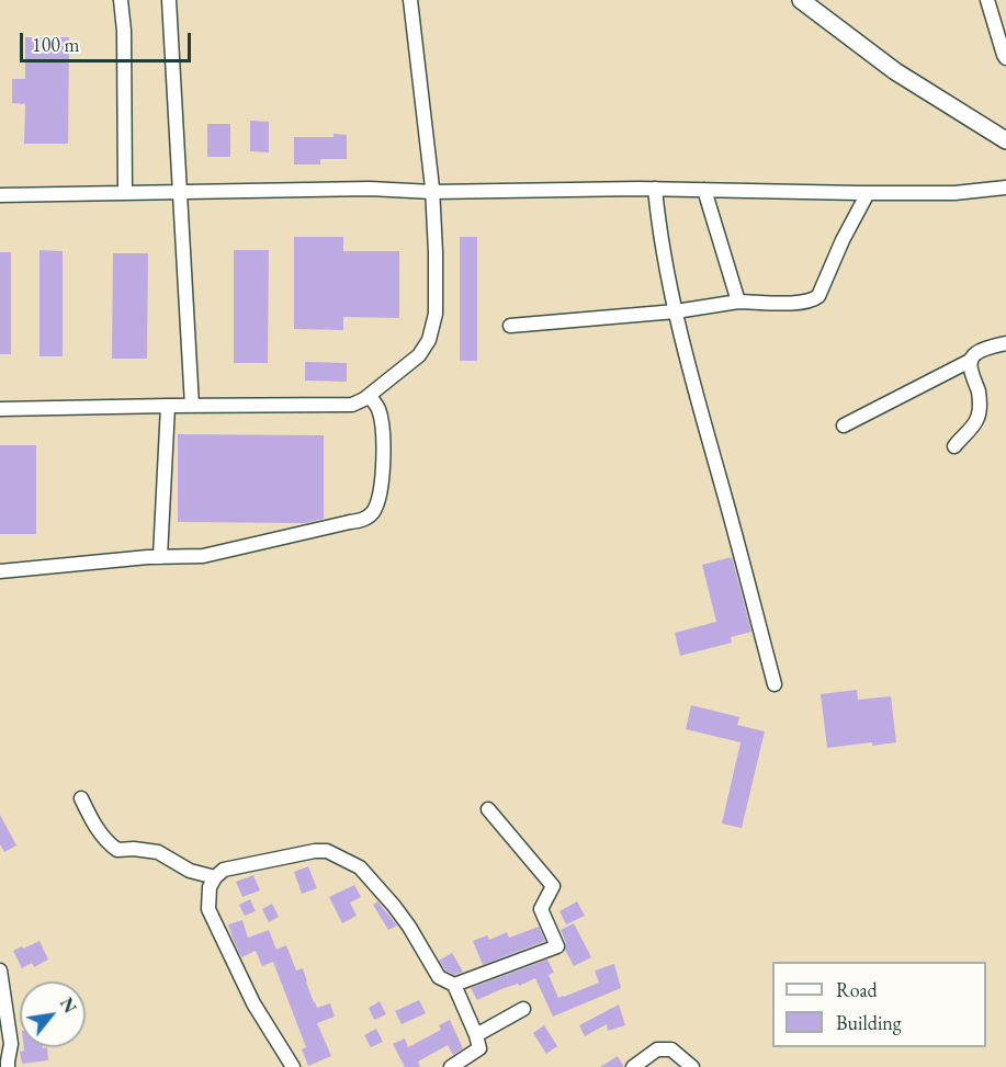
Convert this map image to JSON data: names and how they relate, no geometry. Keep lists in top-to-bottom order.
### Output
{
  "legend": ["Road", "Building"],
  "scale_bar": "100 m",
  "north": "top right"
}
